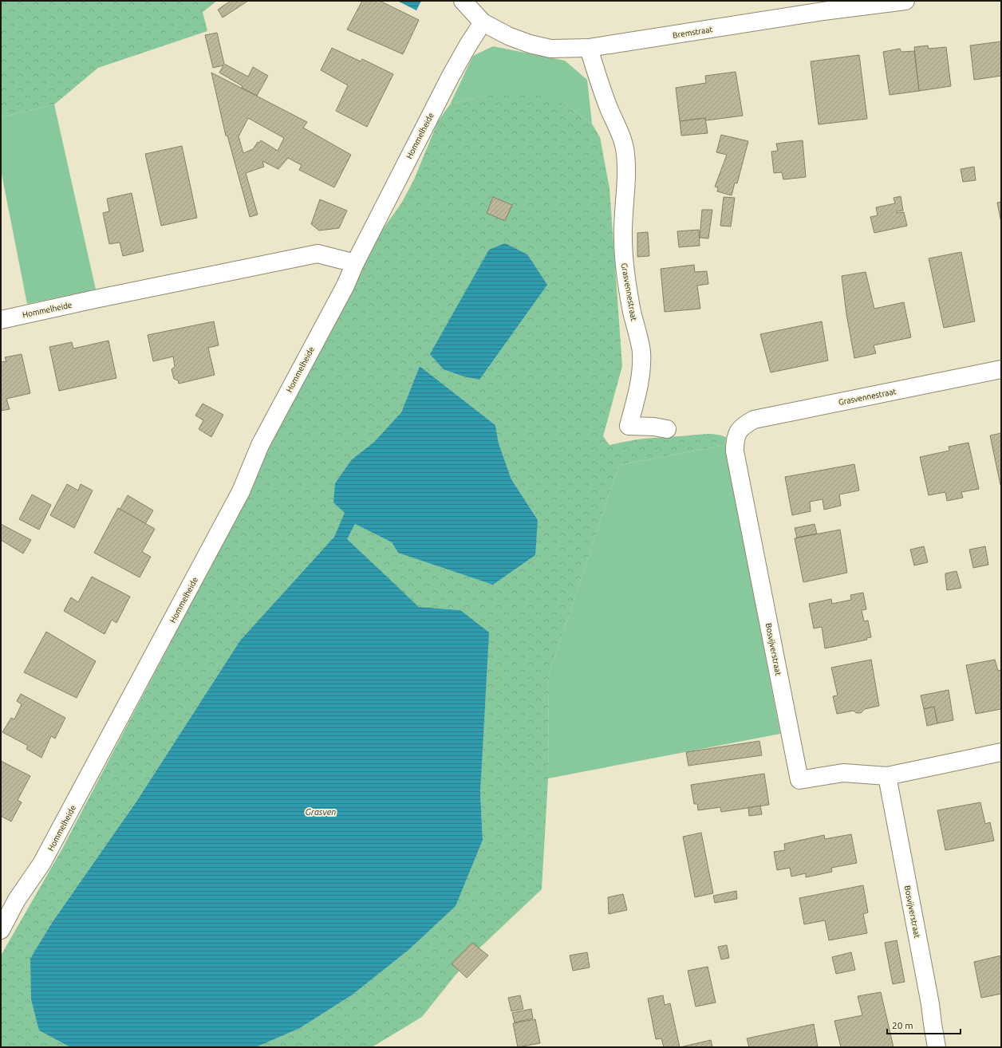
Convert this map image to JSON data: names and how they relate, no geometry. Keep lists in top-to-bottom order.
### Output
{
  "streets": {
    "street": [
      "Bremstraat",
      "Hommelheide",
      "Grasvennestraat",
      "Bosvijverstraat"
    ]
  },
  "crossings": [
    ["Bremstraat", "Hommelheide"],
    ["Bremstraat", "Grasvennestraat"],
    ["Grasvennestraat", "Bosvijverstraat"]
  ],
  "water": ["Grasven"],
  "scale_bar": "20 m"
}
